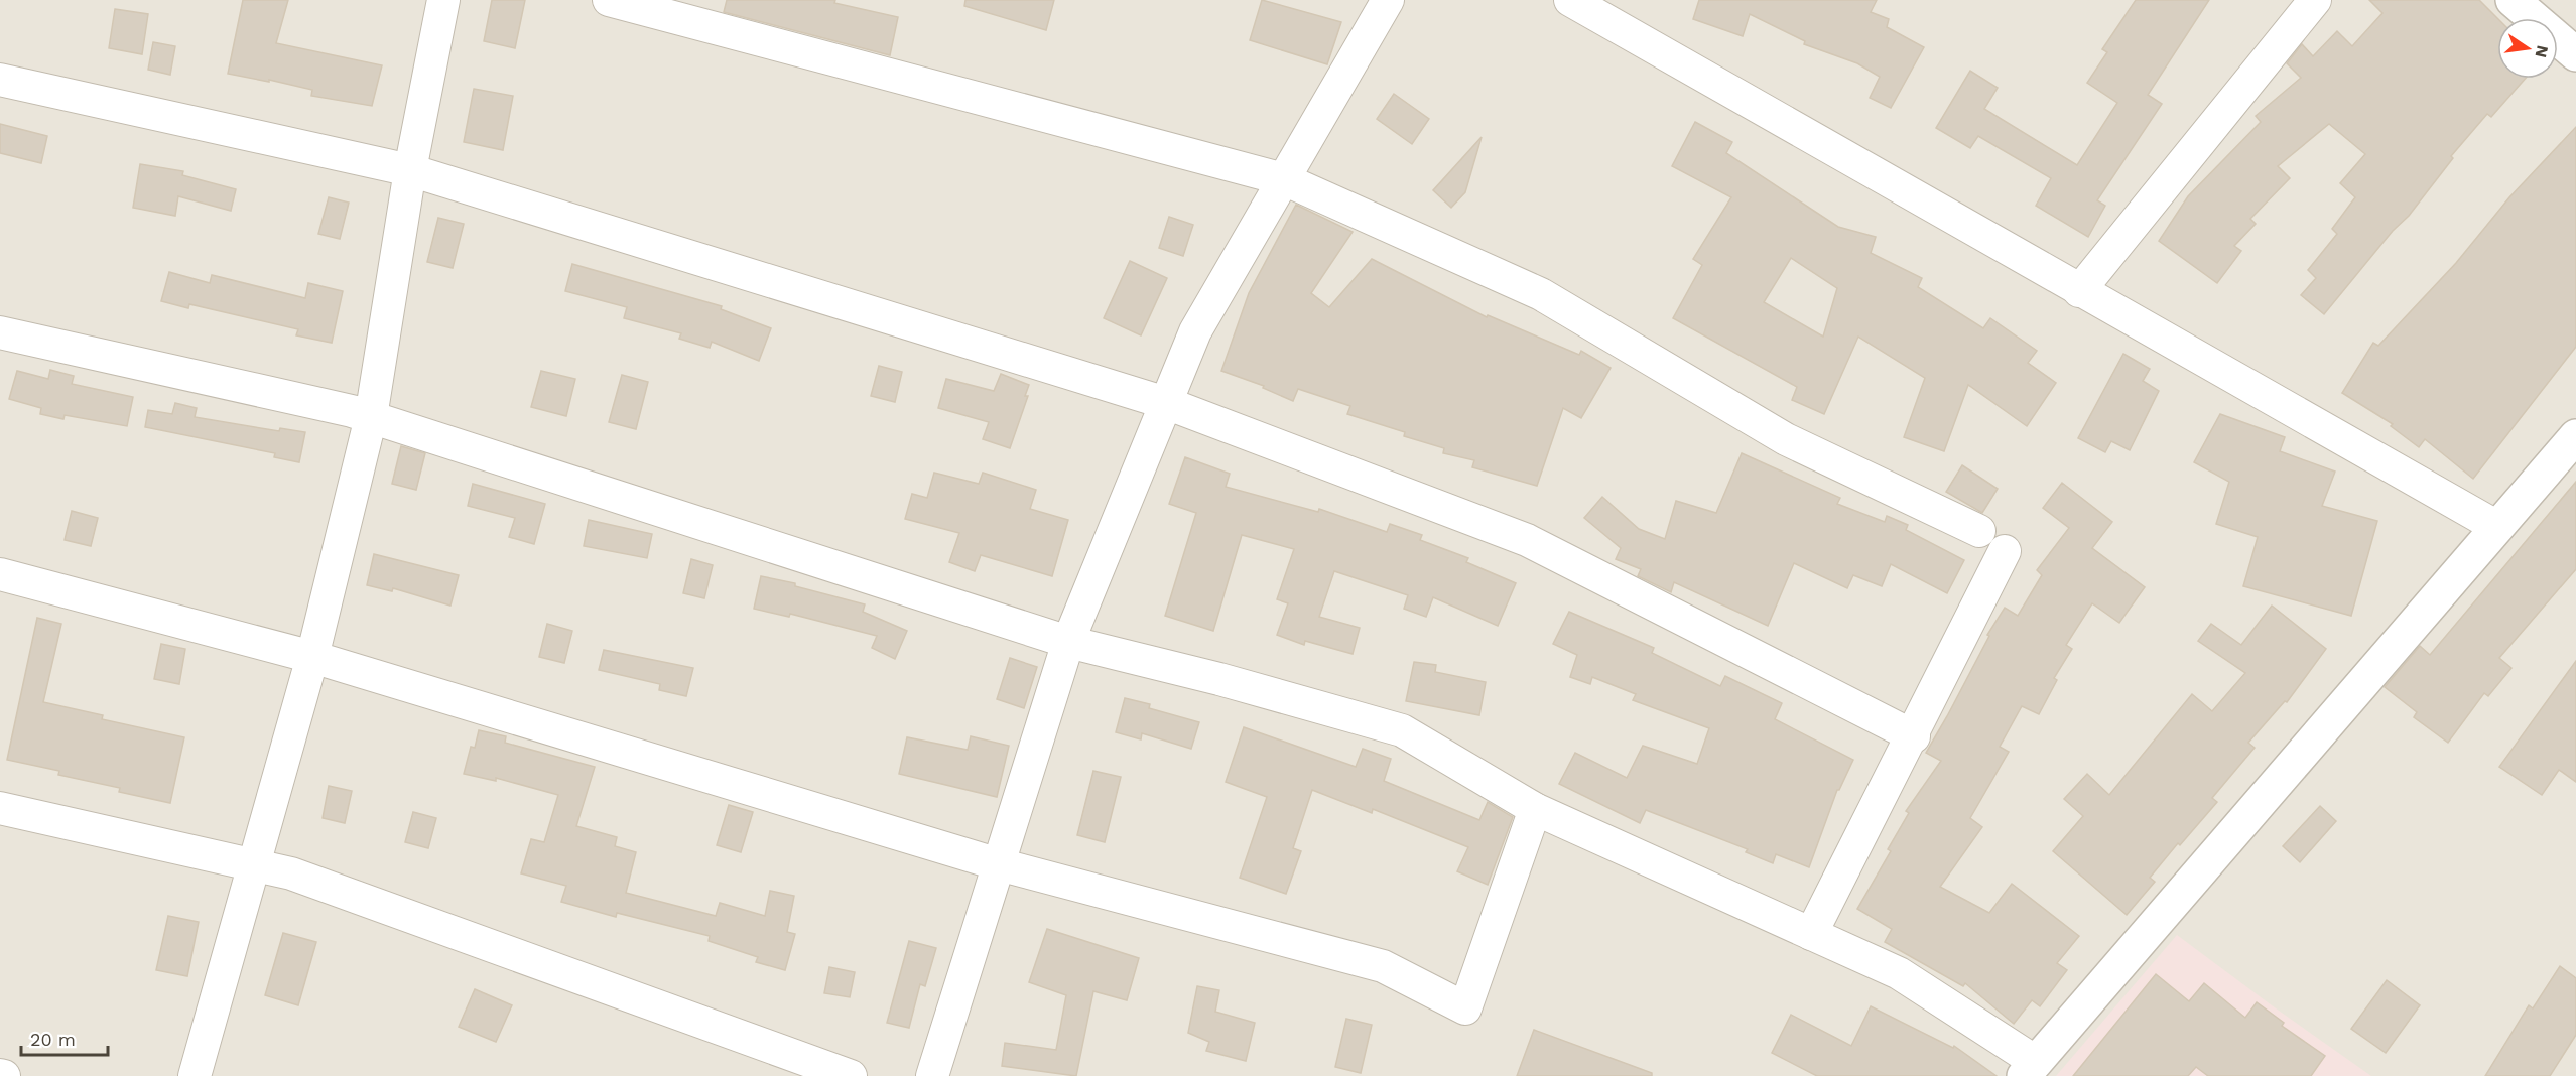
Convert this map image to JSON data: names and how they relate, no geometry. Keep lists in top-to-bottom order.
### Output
{
  "scale_bar": "20 m",
  "north": "right"
}
